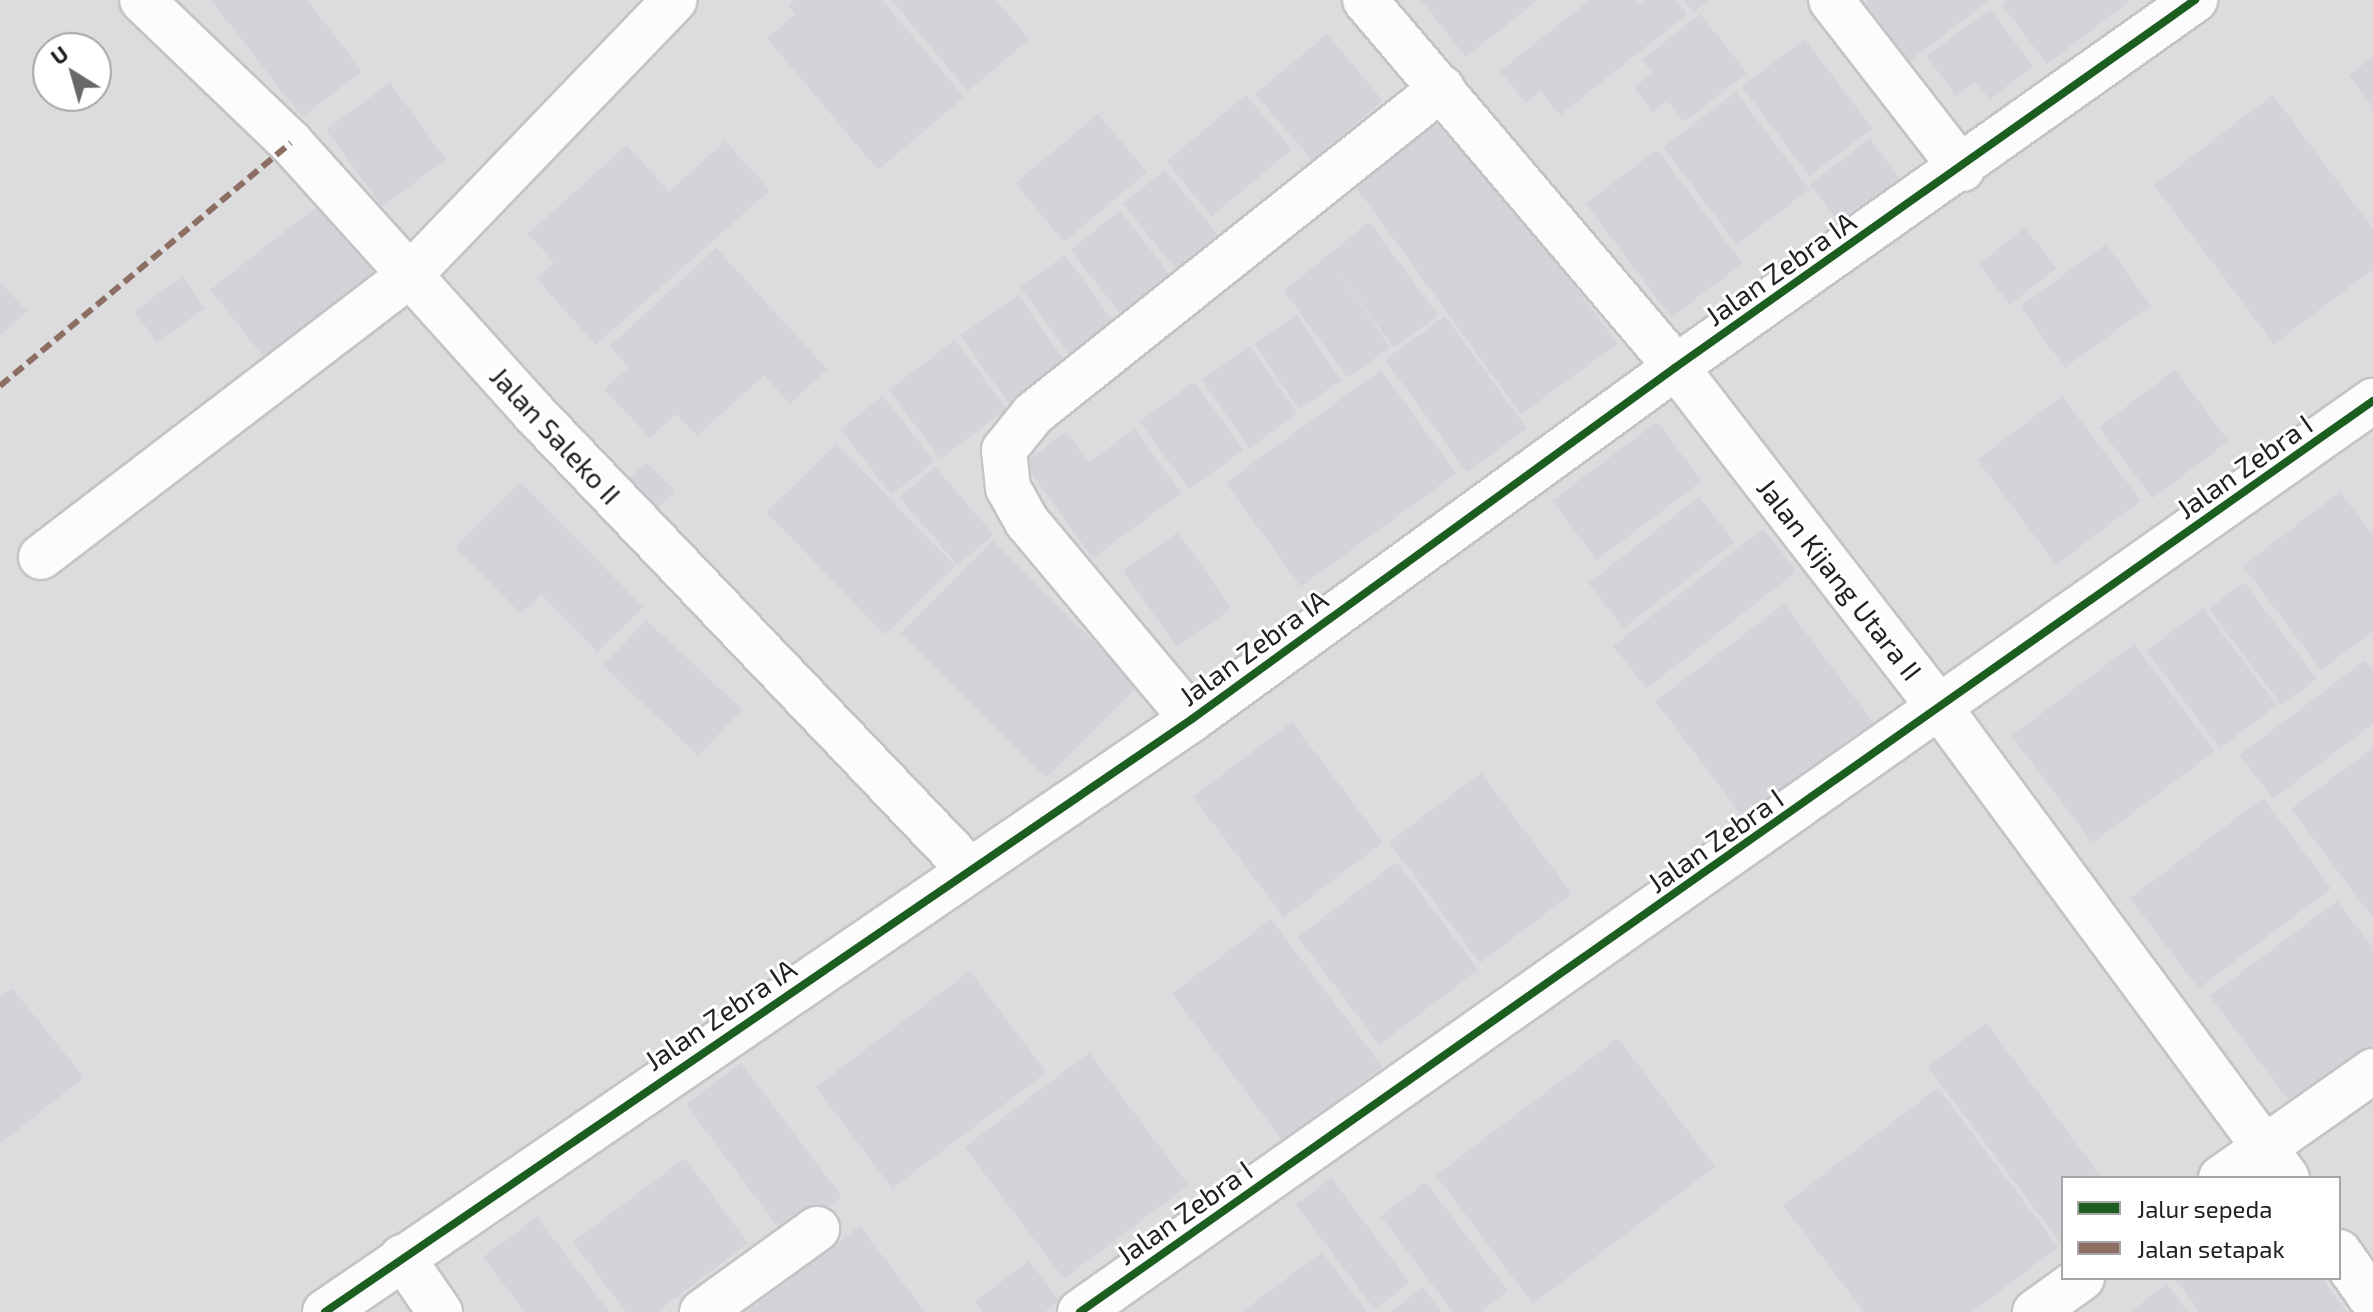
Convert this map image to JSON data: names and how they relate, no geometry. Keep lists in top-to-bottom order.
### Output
{
  "streets": {
    "street": [
      "Jalan Zebra IA",
      "Jalan Saleko II",
      "Jalan Zebra I",
      "Jalan Kijang Utara II"
    ]
  },
  "crossings": [
    ["Jalan Zebra IA", "Jalan Saleko II"],
    ["Jalan Zebra IA", "Jalan Kijang Utara II"],
    ["Jalan Zebra I", "Jalan Kijang Utara II"]
  ],
  "legend": ["Jalur sepeda", "Jalan setapak"],
  "north": "top left"
}
